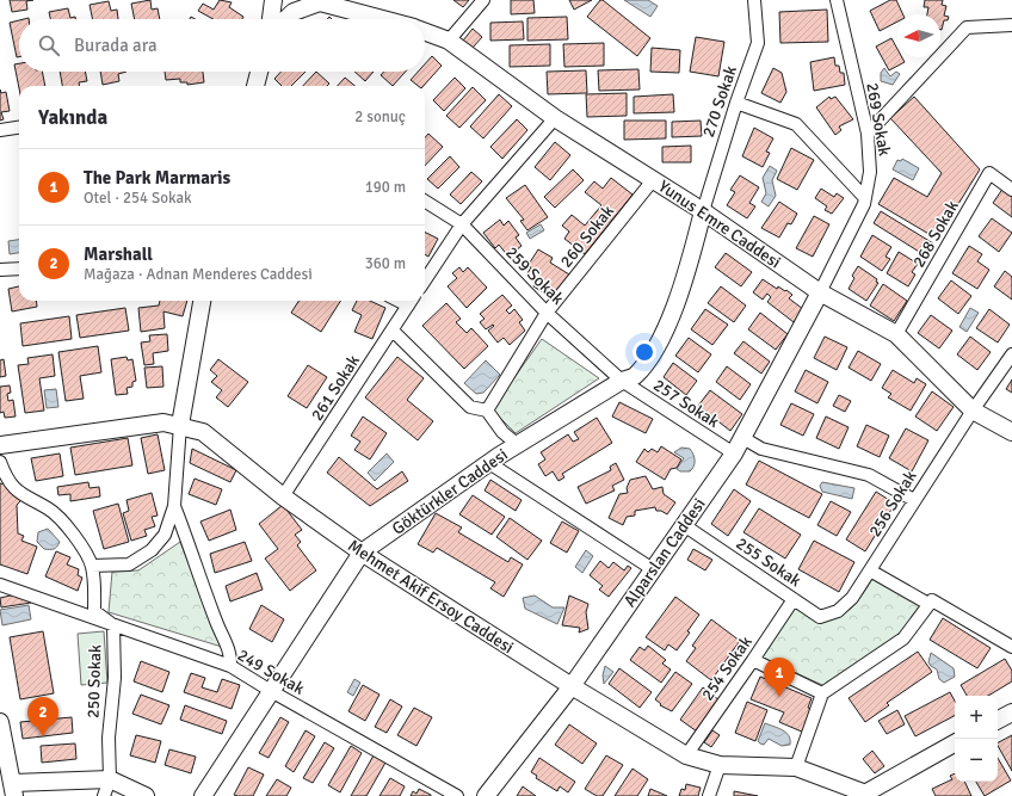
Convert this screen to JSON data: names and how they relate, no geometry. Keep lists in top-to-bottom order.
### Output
{
  "streets": {
    "street": [
      "270 Sokak",
      "269 Sokak",
      "Yunus Emre Caddesi",
      "268 Sokak",
      "260 Sokak",
      "259 Sokak",
      "261 Sokak",
      "257 Sokak",
      "Göktürkler Caddesi",
      "256 Sokak",
      "Alparslan Caddesi",
      "255 Sokak",
      "Mehmet Akif Ersoy Caddesi",
      "254 Sokak",
      "249 Sokak",
      "250 Sokak"
    ]
  },
  "crossings": [
    ["270 Sokak", "Yunus Emre Caddesi"],
    ["270 Sokak", "Göktürkler Caddesi"],
    ["269 Sokak", "Yunus Emre Caddesi"],
    ["269 Sokak", "Alparslan Caddesi"],
    ["Yunus Emre Caddesi", "268 Sokak"],
    ["Yunus Emre Caddesi", "260 Sokak"],
    ["Yunus Emre Caddesi", "Göktürkler Caddesi"],
    ["Yunus Emre Caddesi", "256 Sokak"],
    ["Yunus Emre Caddesi", "Alparslan Caddesi"],
    ["260 Sokak", "259 Sokak"],
    ["259 Sokak", "257 Sokak"],
    ["259 Sokak", "Göktürkler Caddesi"],
    ["261 Sokak", "Mehmet Akif Ersoy Caddesi"],
    ["257 Sokak", "Göktürkler Caddesi"],
    ["257 Sokak", "Alparslan Caddesi"],
    ["Göktürkler Caddesi", "Mehmet Akif Ersoy Caddesi"],
    ["Göktürkler Caddesi", "249 Sokak"],
    ["256 Sokak", "255 Sokak"],
    ["Alparslan Caddesi", "255 Sokak"],
    ["Alparslan Caddesi", "Mehmet Akif Ersoy Caddesi"],
    ["255 Sokak", "254 Sokak"],
    ["Mehmet Akif Ersoy Caddesi", "254 Sokak"],
    ["249 Sokak", "250 Sokak"]
  ],
  "north": "left",
  "page": {
    "search": "Burada ara",
    "heading": ["Yakında", "2 sonuç"],
    "list": [
      {
        "mark": "1",
        "name": "The Park Marmaris",
        "note": "Otel · 254 Sokak",
        "value": "190 m"
      },
      {
        "mark": "2",
        "name": "Marshall",
        "note": "Mağaza · Adnan Menderes Caddesi",
        "value": "360 m"
      }
    ],
    "pins": ["1", "2"],
    "map_buttons": ["+", "−"]
  }
}
